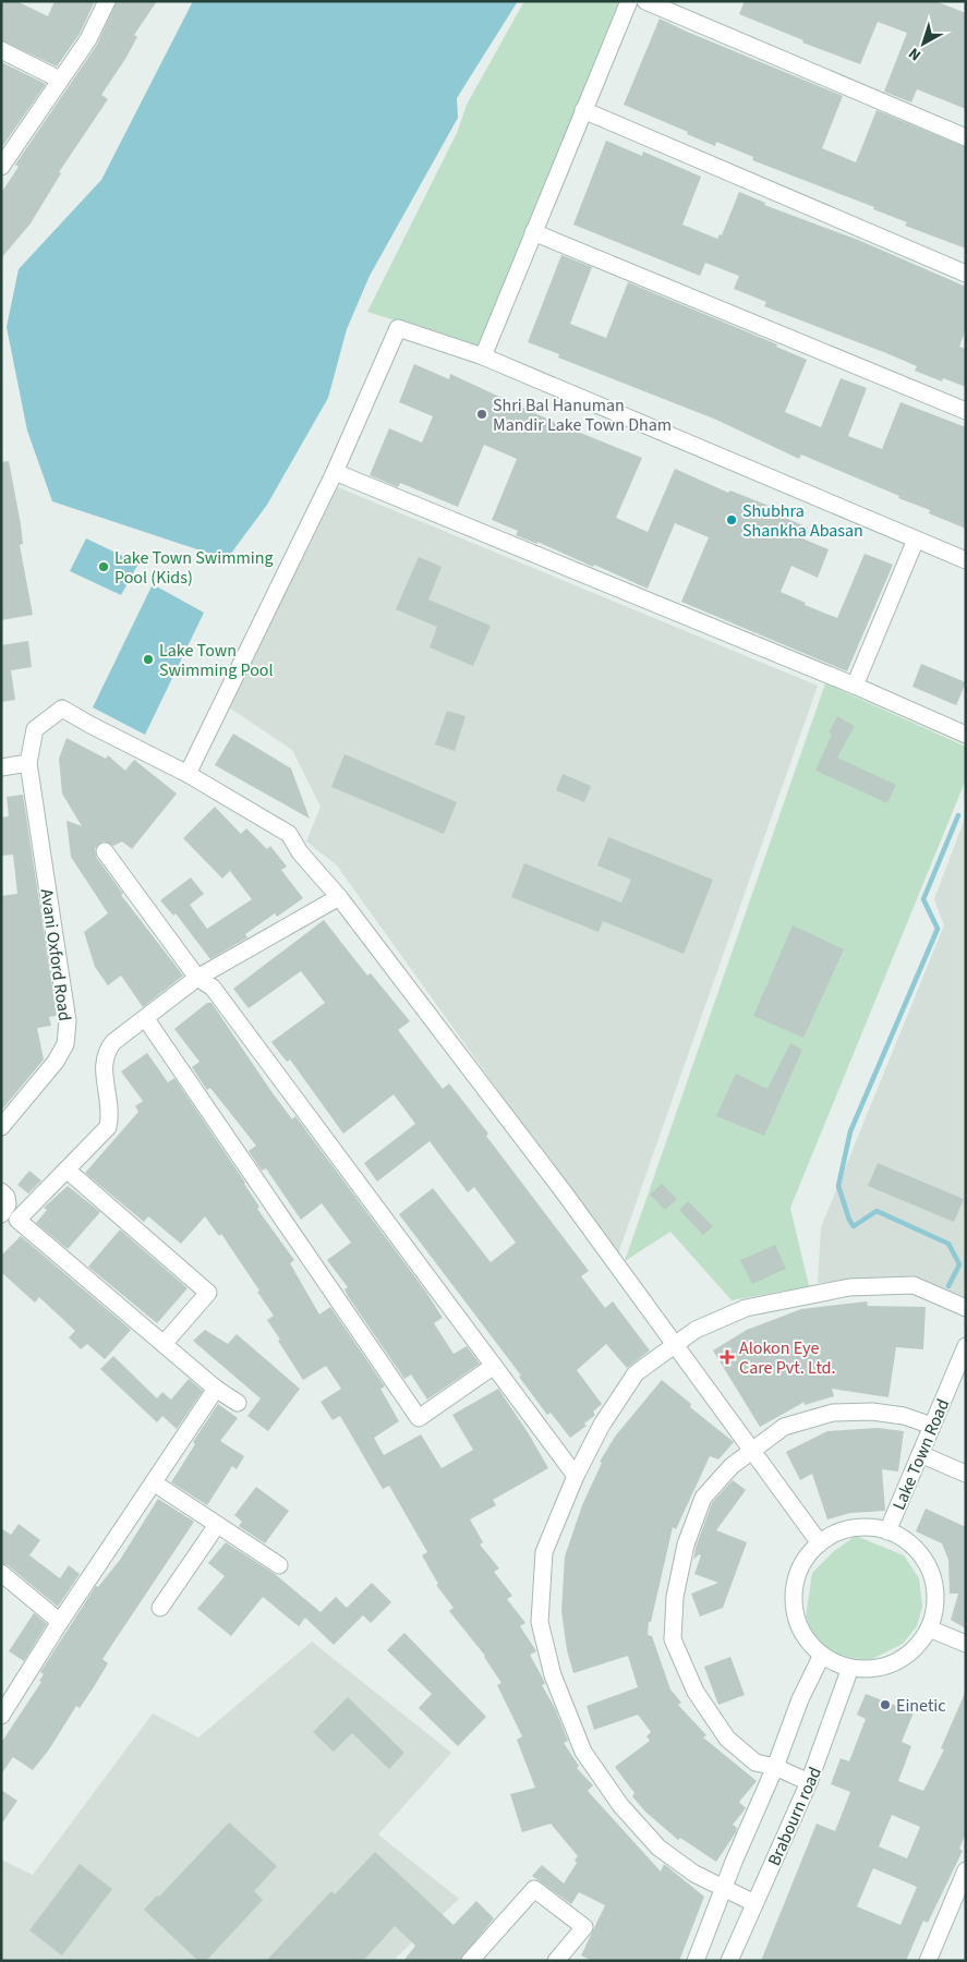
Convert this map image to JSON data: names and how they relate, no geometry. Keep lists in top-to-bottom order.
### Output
{
  "streets": {
    "street": ["Avani Oxford Road", "Lake Town Road", "Brabourn road"]
  },
  "crossings": [
    ["Lake Town Road", "Brabourn road"]
  ],
  "places": {
    "other": [
      "Shri Bal Hanuman Mandir Lake Town Dham",
      "Shubhra Shankha Abasan",
      "Lake Town Swimming Pool (Kids)",
      "Lake Town Swimming Pool",
      "Einetic"
    ],
    "health": ["Alokon Eye Care Pvt. Ltd."]
  },
  "north": "bottom left"
}
